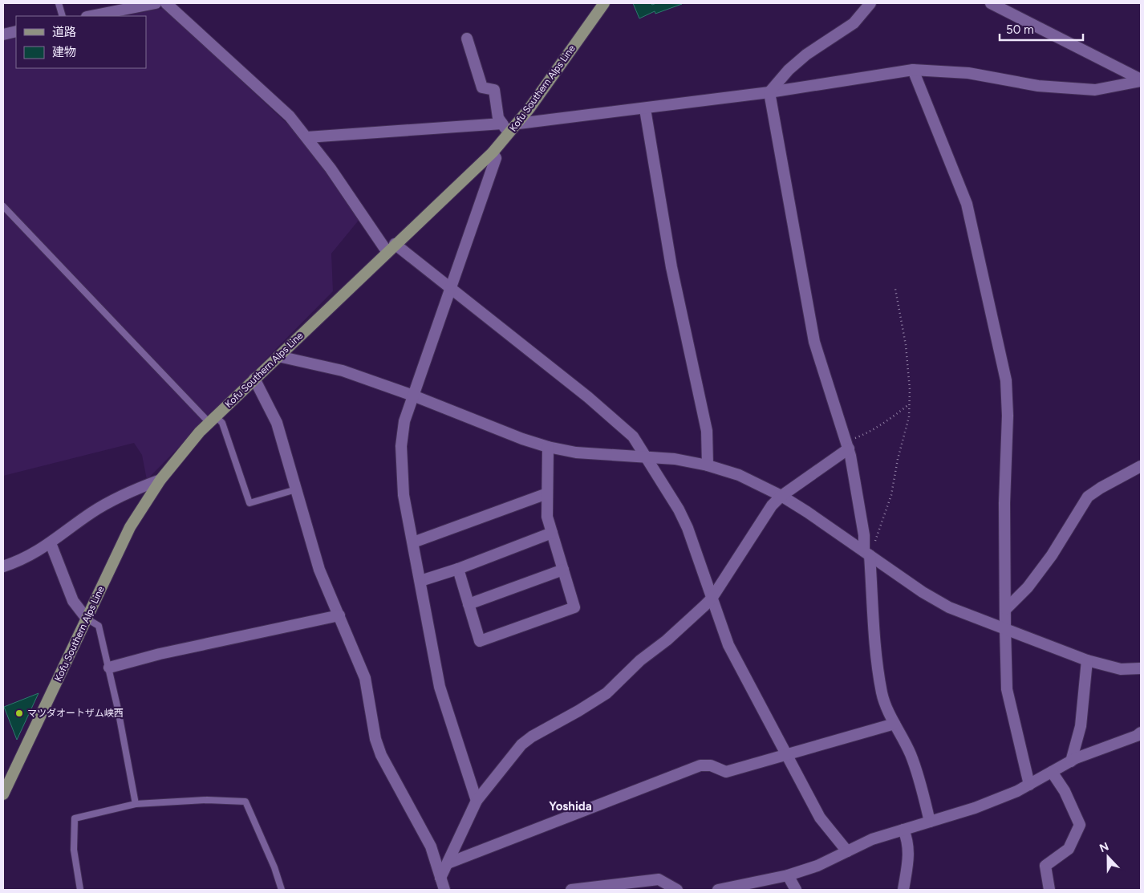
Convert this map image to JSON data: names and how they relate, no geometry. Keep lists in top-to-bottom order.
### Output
{
  "streets": {
    "main road": ["Kofu Southern Alps Line"]
  },
  "districts": ["Yoshida"],
  "places": ["マツダオートザム峡西"],
  "legend": ["道路", "建物"],
  "scale_bar": "50 m",
  "north": "top"
}
